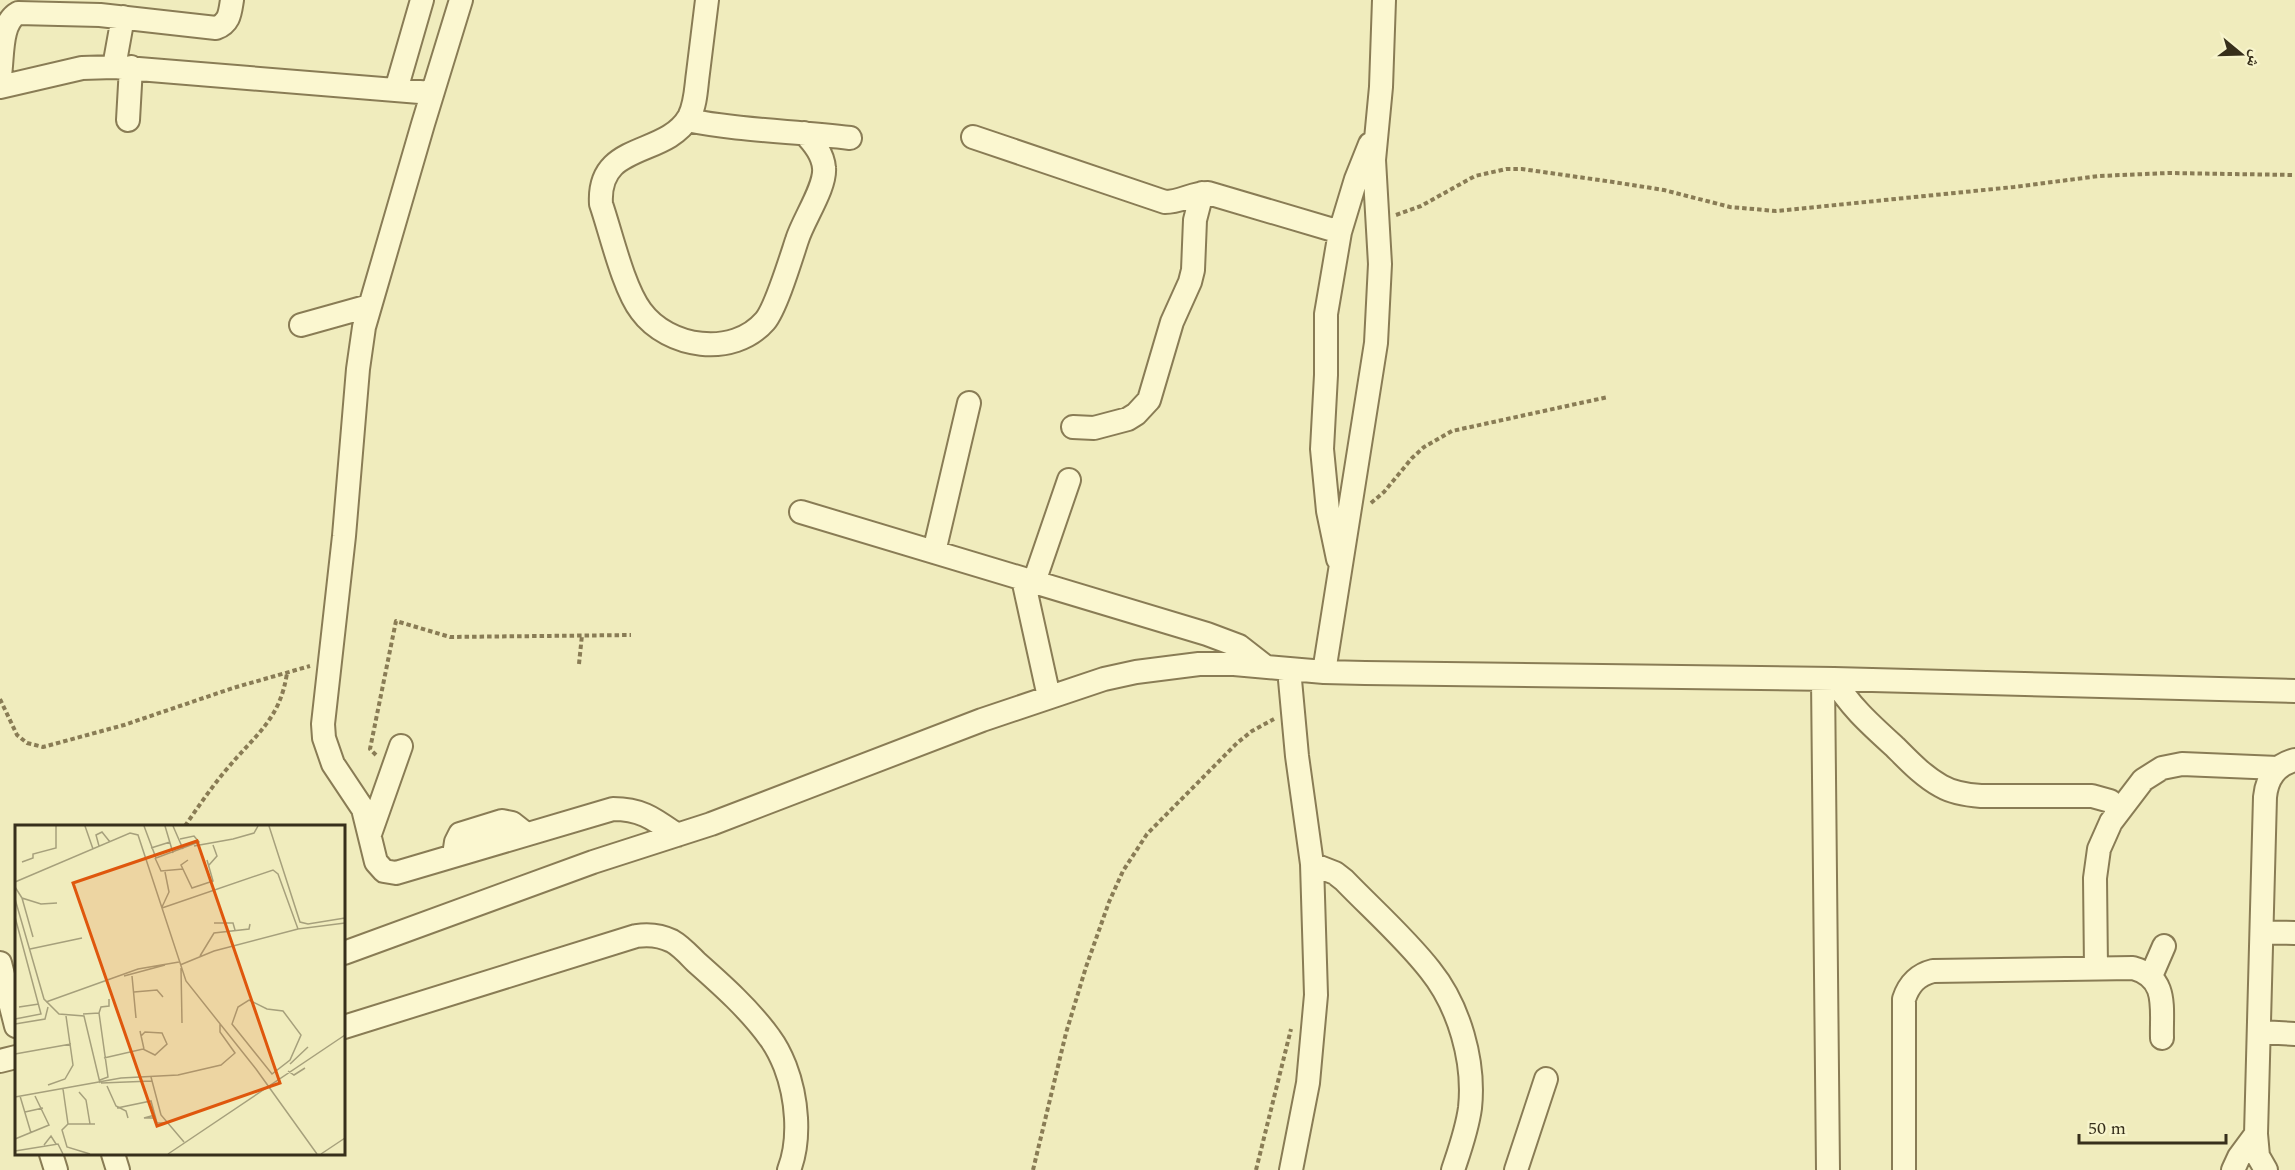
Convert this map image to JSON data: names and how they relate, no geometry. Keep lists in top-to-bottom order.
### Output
{
  "scale_bar": "50 m",
  "north": "right"
}
